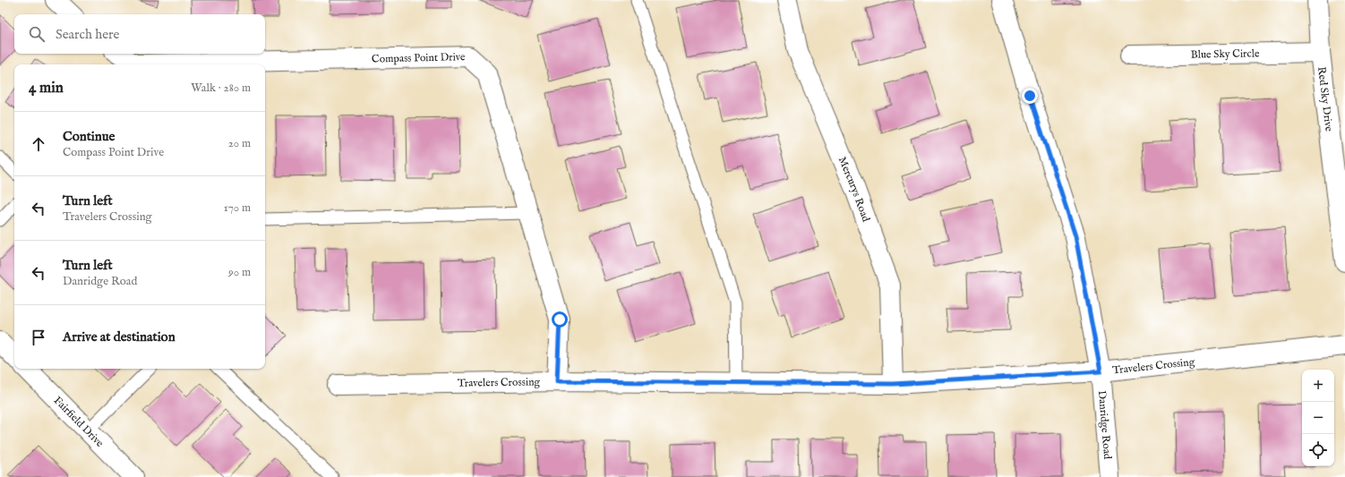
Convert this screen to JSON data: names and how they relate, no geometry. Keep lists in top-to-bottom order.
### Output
{
  "streets": {
    "street": [
      "Blue Sky Circle",
      "Compass Point Drive",
      "Red Sky Drive",
      "Mercurys Road",
      "Travelers Crossing",
      "Fairfield Drive",
      "Danridge Road"
    ]
  },
  "crossings": [
    ["Blue Sky Circle", "Red Sky Drive"],
    ["Compass Point Drive", "Travelers Crossing"],
    ["Mercurys Road", "Travelers Crossing"],
    ["Travelers Crossing", "Danridge Road"]
  ],
  "page": {
    "search": "Search here",
    "heading": ["4 min", "Walk · 280 m"],
    "list": [
      ["Continue", "Compass Point Drive", "20 m"],
      ["Turn left", "Travelers Crossing", "170 m"],
      ["Turn left", "Danridge Road", "90 m"],
      "Arrive at destination"
    ],
    "map_buttons": ["+", "−"]
  }
}
